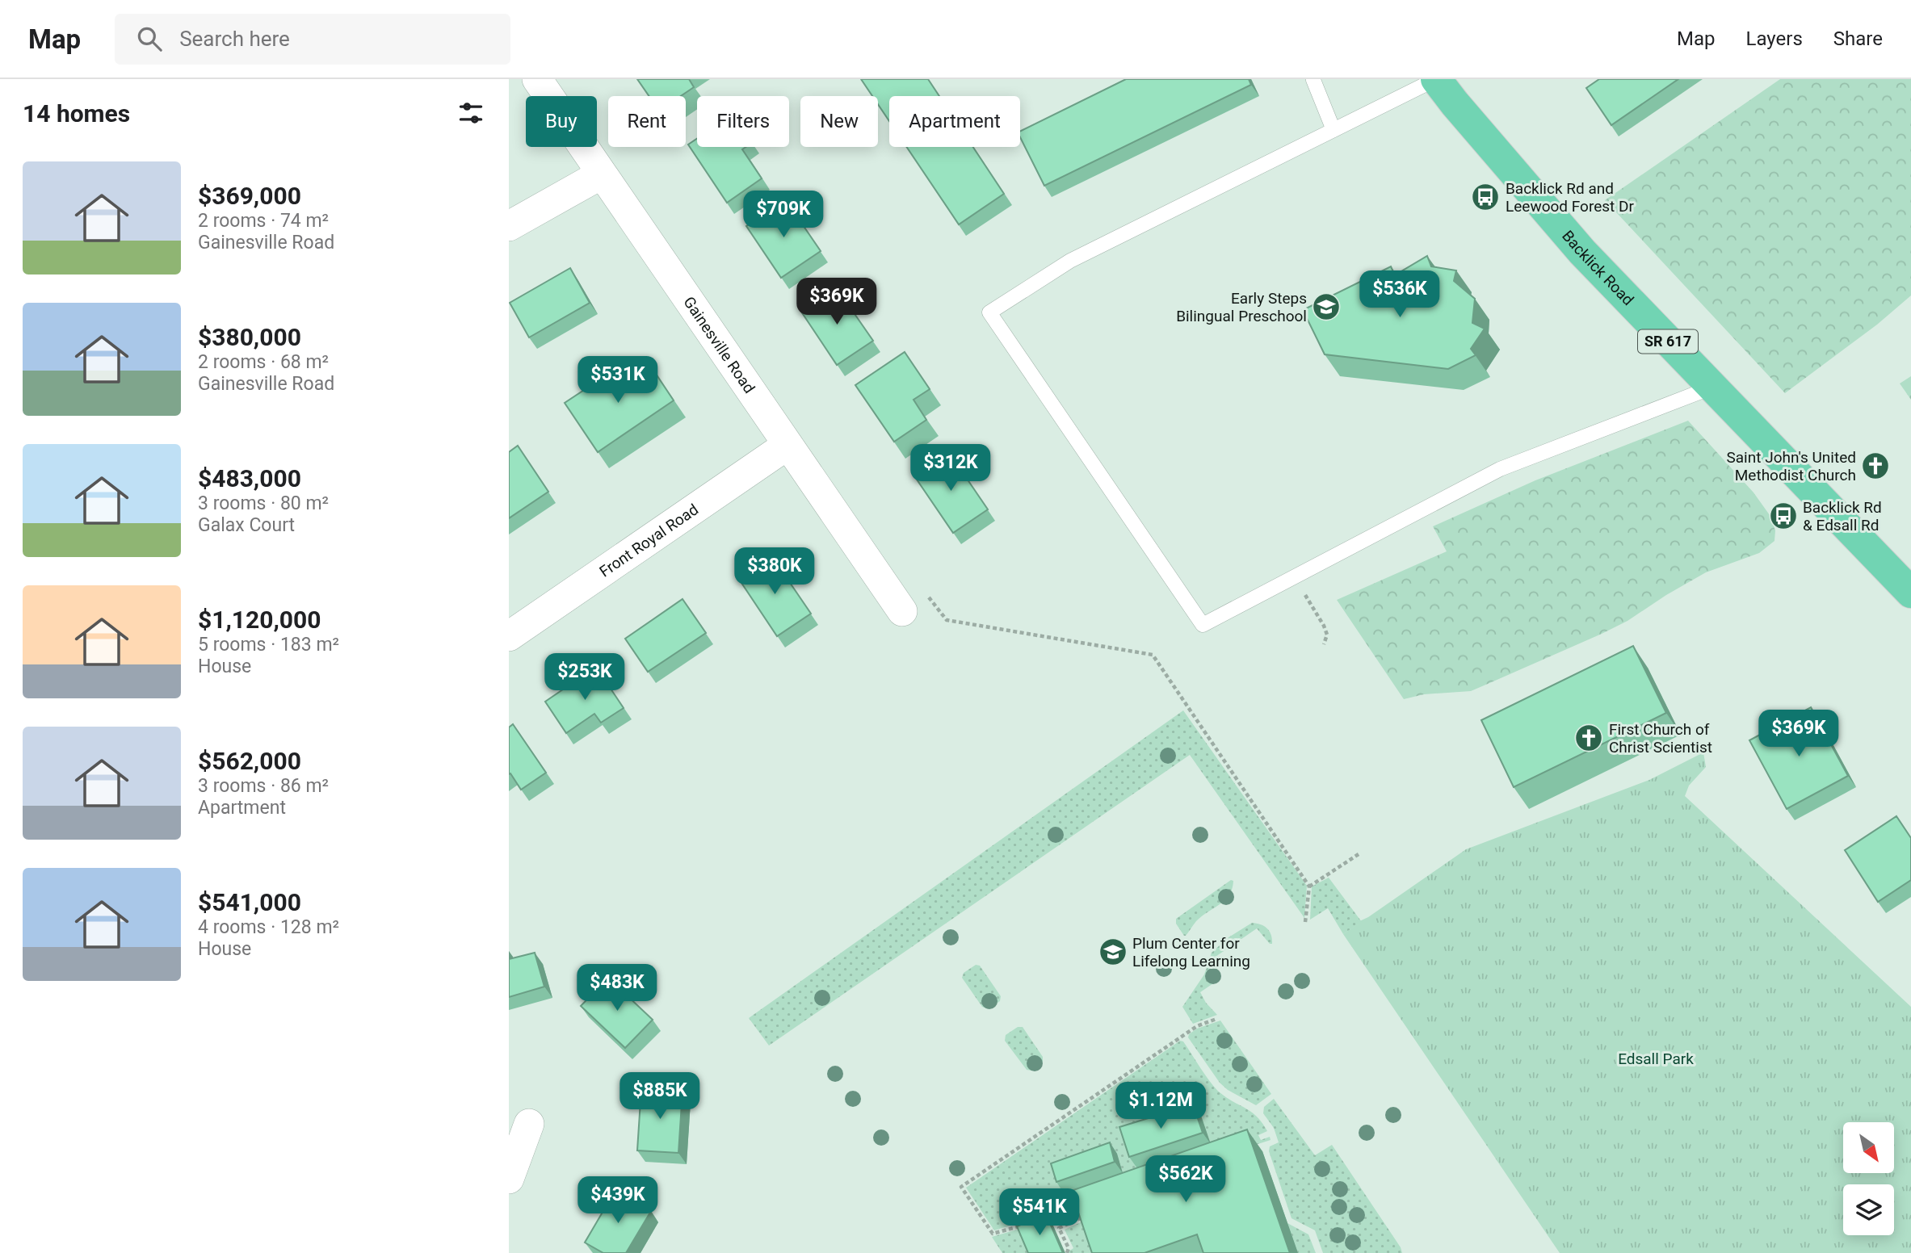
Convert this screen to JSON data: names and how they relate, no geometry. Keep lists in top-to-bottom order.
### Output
{
  "streets": {
    "main road": ["Backlick Road", "SR 617"],
    "street": ["Gainesville Road", "Front Royal Road"]
  },
  "crossings": [
    ["Gainesville Road", "Front Royal Road"]
  ],
  "parks": ["Edsall Park"],
  "places": {
    "bus stop": ["Backlick Rd and Leewood Forest Dr", "Backlick Rd & Edsall Rd"],
    "school or university": ["Early Steps Bilingual Preschool", "Plum Center for Lifelong Learning"],
    "church": ["Saint John's United Methodist Church", "First Church of Christ Scientist"]
  },
  "north": "bottom right",
  "page": {
    "header": "Map",
    "search": "Search here",
    "nav": ["Map", "Layers", "Share"],
    "heading": "14 homes",
    "chip": [
      "Buy",
      "Rent",
      "Filters",
      "New",
      "Apartment"
    ],
    "list": [
      {
        "name": "$369,000",
        "note": "2 rooms · 74 m² · Gainesville Road"
      },
      {
        "name": "$380,000",
        "note": "2 rooms · 68 m² · Gainesville Road"
      },
      {
        "name": "$483,000",
        "note": "3 rooms · 80 m² · Galax Court"
      },
      {
        "name": "$1,120,000",
        "note": "5 rooms · 183 m² · House"
      },
      {
        "name": "$562,000",
        "note": "3 rooms · 86 m² · Apartment"
      },
      {
        "name": "$541,000",
        "note": "4 rooms · 128 m² · House"
      }
    ],
    "price": [
      "$709K",
      "$536K",
      "$369K",
      "$531K",
      "$312K",
      "$380K",
      "$253K",
      "$369K",
      "$483K",
      "$885K",
      "$1.12M",
      "$562K",
      "$439K",
      "$541K"
    ]
  }
}
